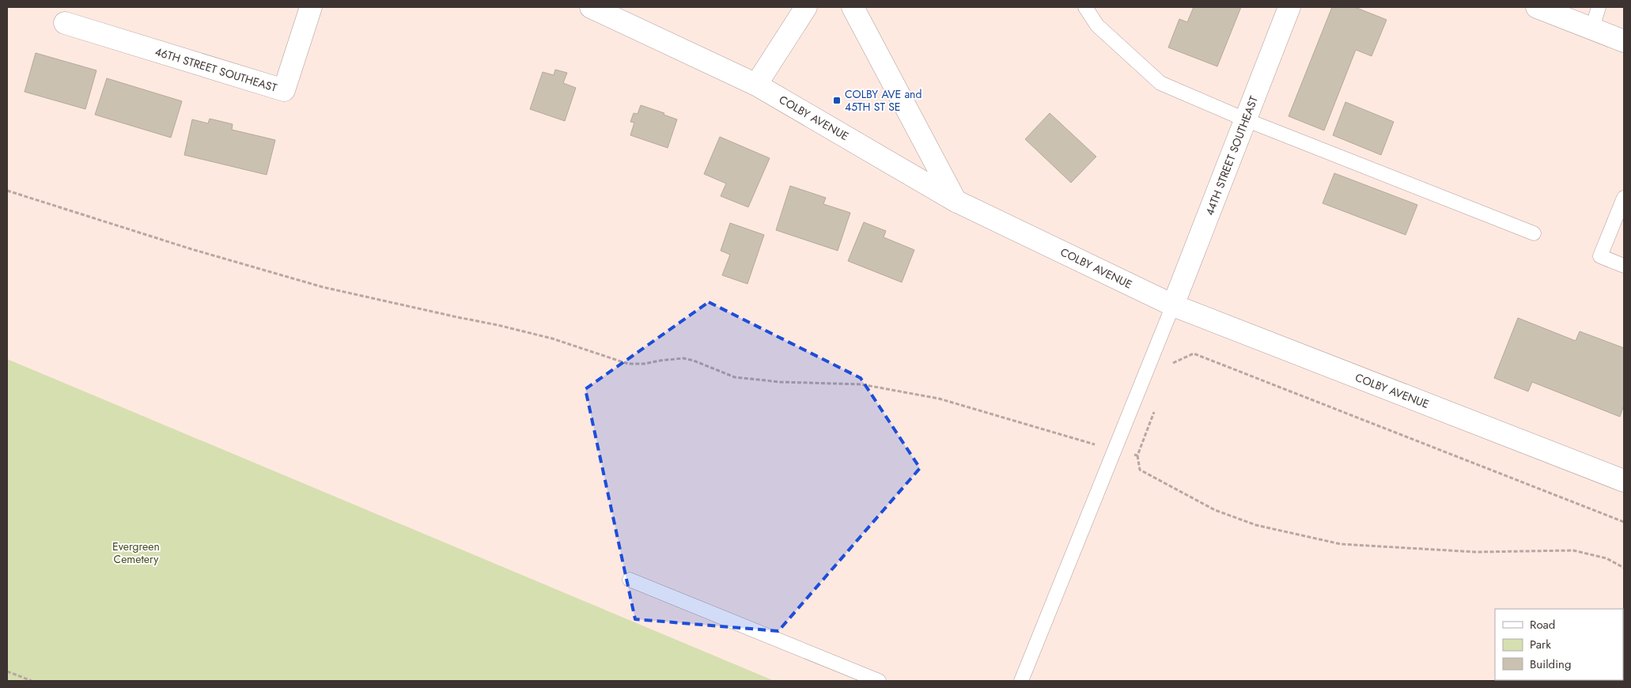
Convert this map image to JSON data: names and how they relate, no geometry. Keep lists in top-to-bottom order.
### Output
{
  "streets": {
    "main road": ["46TH STREET SOUTHEAST", "COLBY AVENUE", "44TH STREET SOUTHEAST"]
  },
  "crossings": [
    ["COLBY AVENUE", "44TH STREET SOUTHEAST"]
  ],
  "parks": ["Evergreen Cemetery"],
  "places": {
    "transit": ["COLBY AVE and 45TH ST SE"]
  },
  "legend": ["Road", "Park", "Building"]
}
